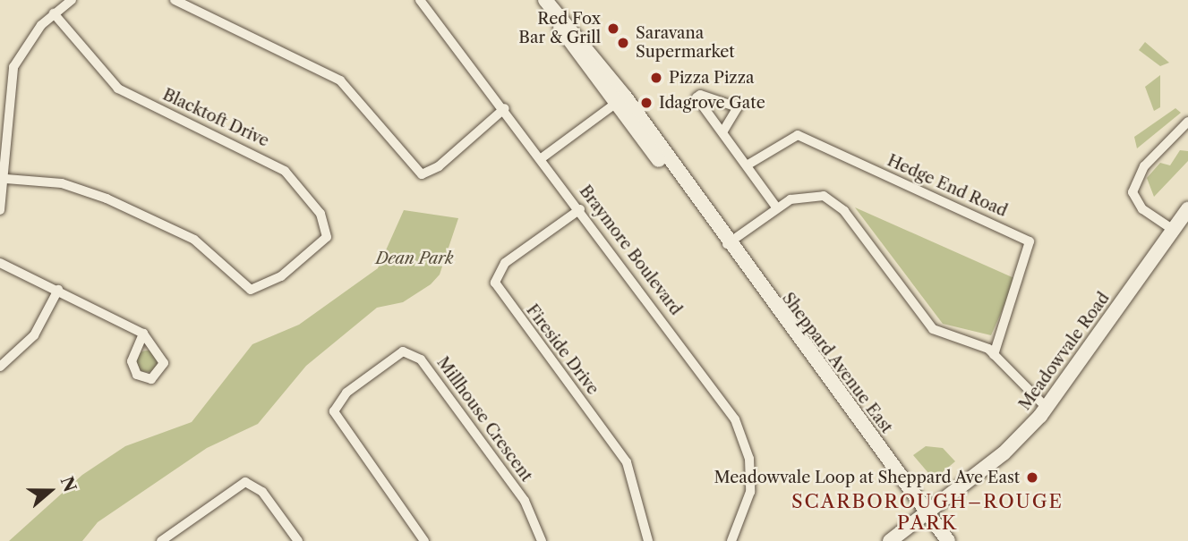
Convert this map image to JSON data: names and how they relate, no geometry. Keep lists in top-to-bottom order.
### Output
{
  "streets": {
    "main road": ["Meadowvale Road", "Sheppard Avenue East"],
    "street": [
      "Blacktoft Drive",
      "Hedge End Road",
      "Braymore Boulevard",
      "Fireside Drive",
      "Millhouse Crescent"
    ]
  },
  "crossings": [
    ["Braymore Boulevard", "Fireside Drive"],
    ["Meadowvale Road", "Sheppard Avenue East"]
  ],
  "districts": ["SCARBOROUGH–ROUGE PARK"],
  "parks": ["Dean Park"],
  "places": [
    "Red Fox Bar & Grill",
    "Saravana Supermarket",
    "Pizza Pizza",
    "Idagrove Gate",
    "Meadowvale Loop at Sheppard Ave East"
  ],
  "north": "right"
}
